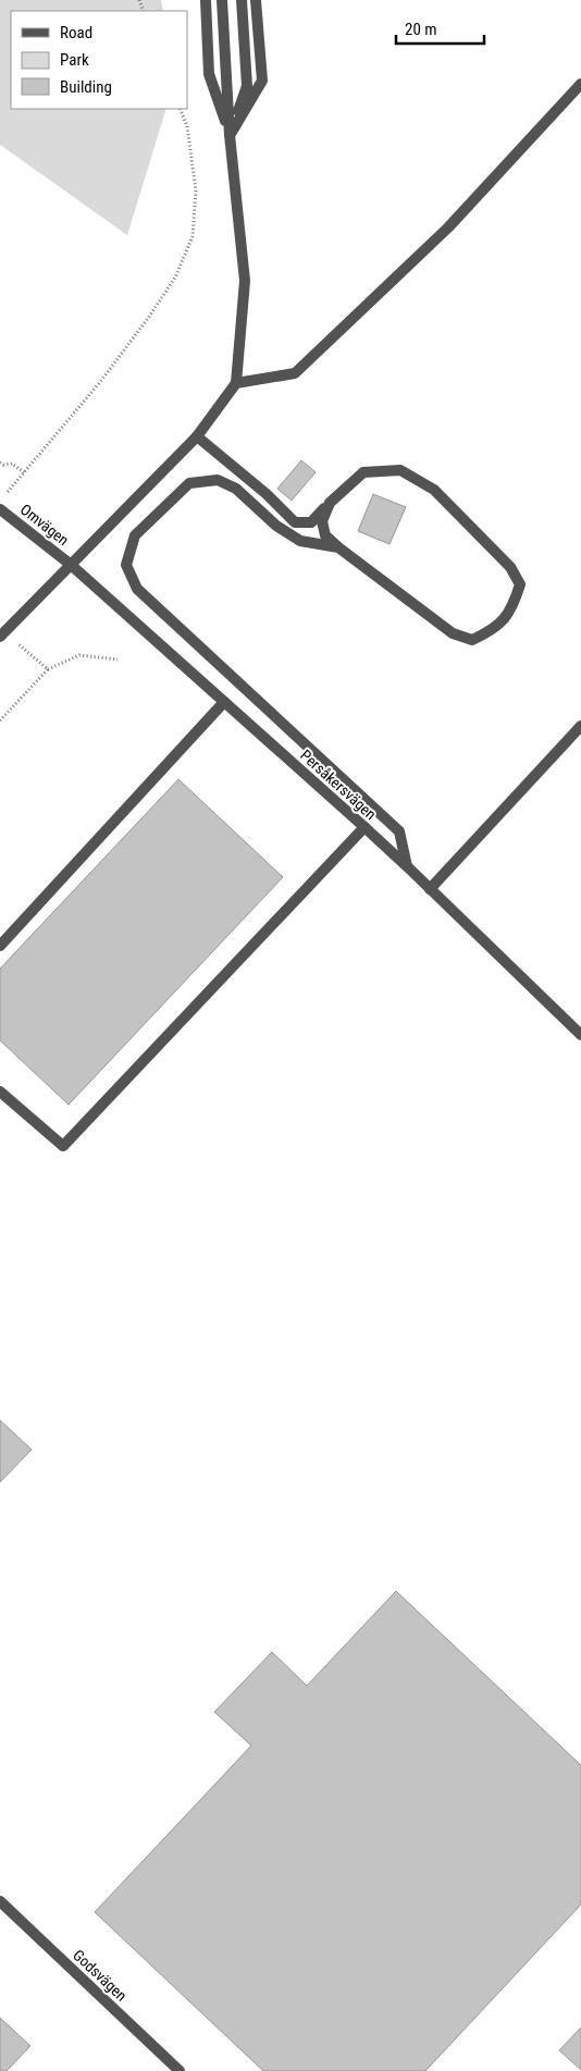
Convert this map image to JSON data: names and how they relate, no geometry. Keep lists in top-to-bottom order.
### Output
{
  "streets": {
    "street": ["Omvägen", "Persåkersvägen", "Godsvägen"]
  },
  "crossings": [
    ["Omvägen", "Persåkersvägen"]
  ],
  "legend": ["Road", "Park", "Building"],
  "scale_bar": "20 m"
}
